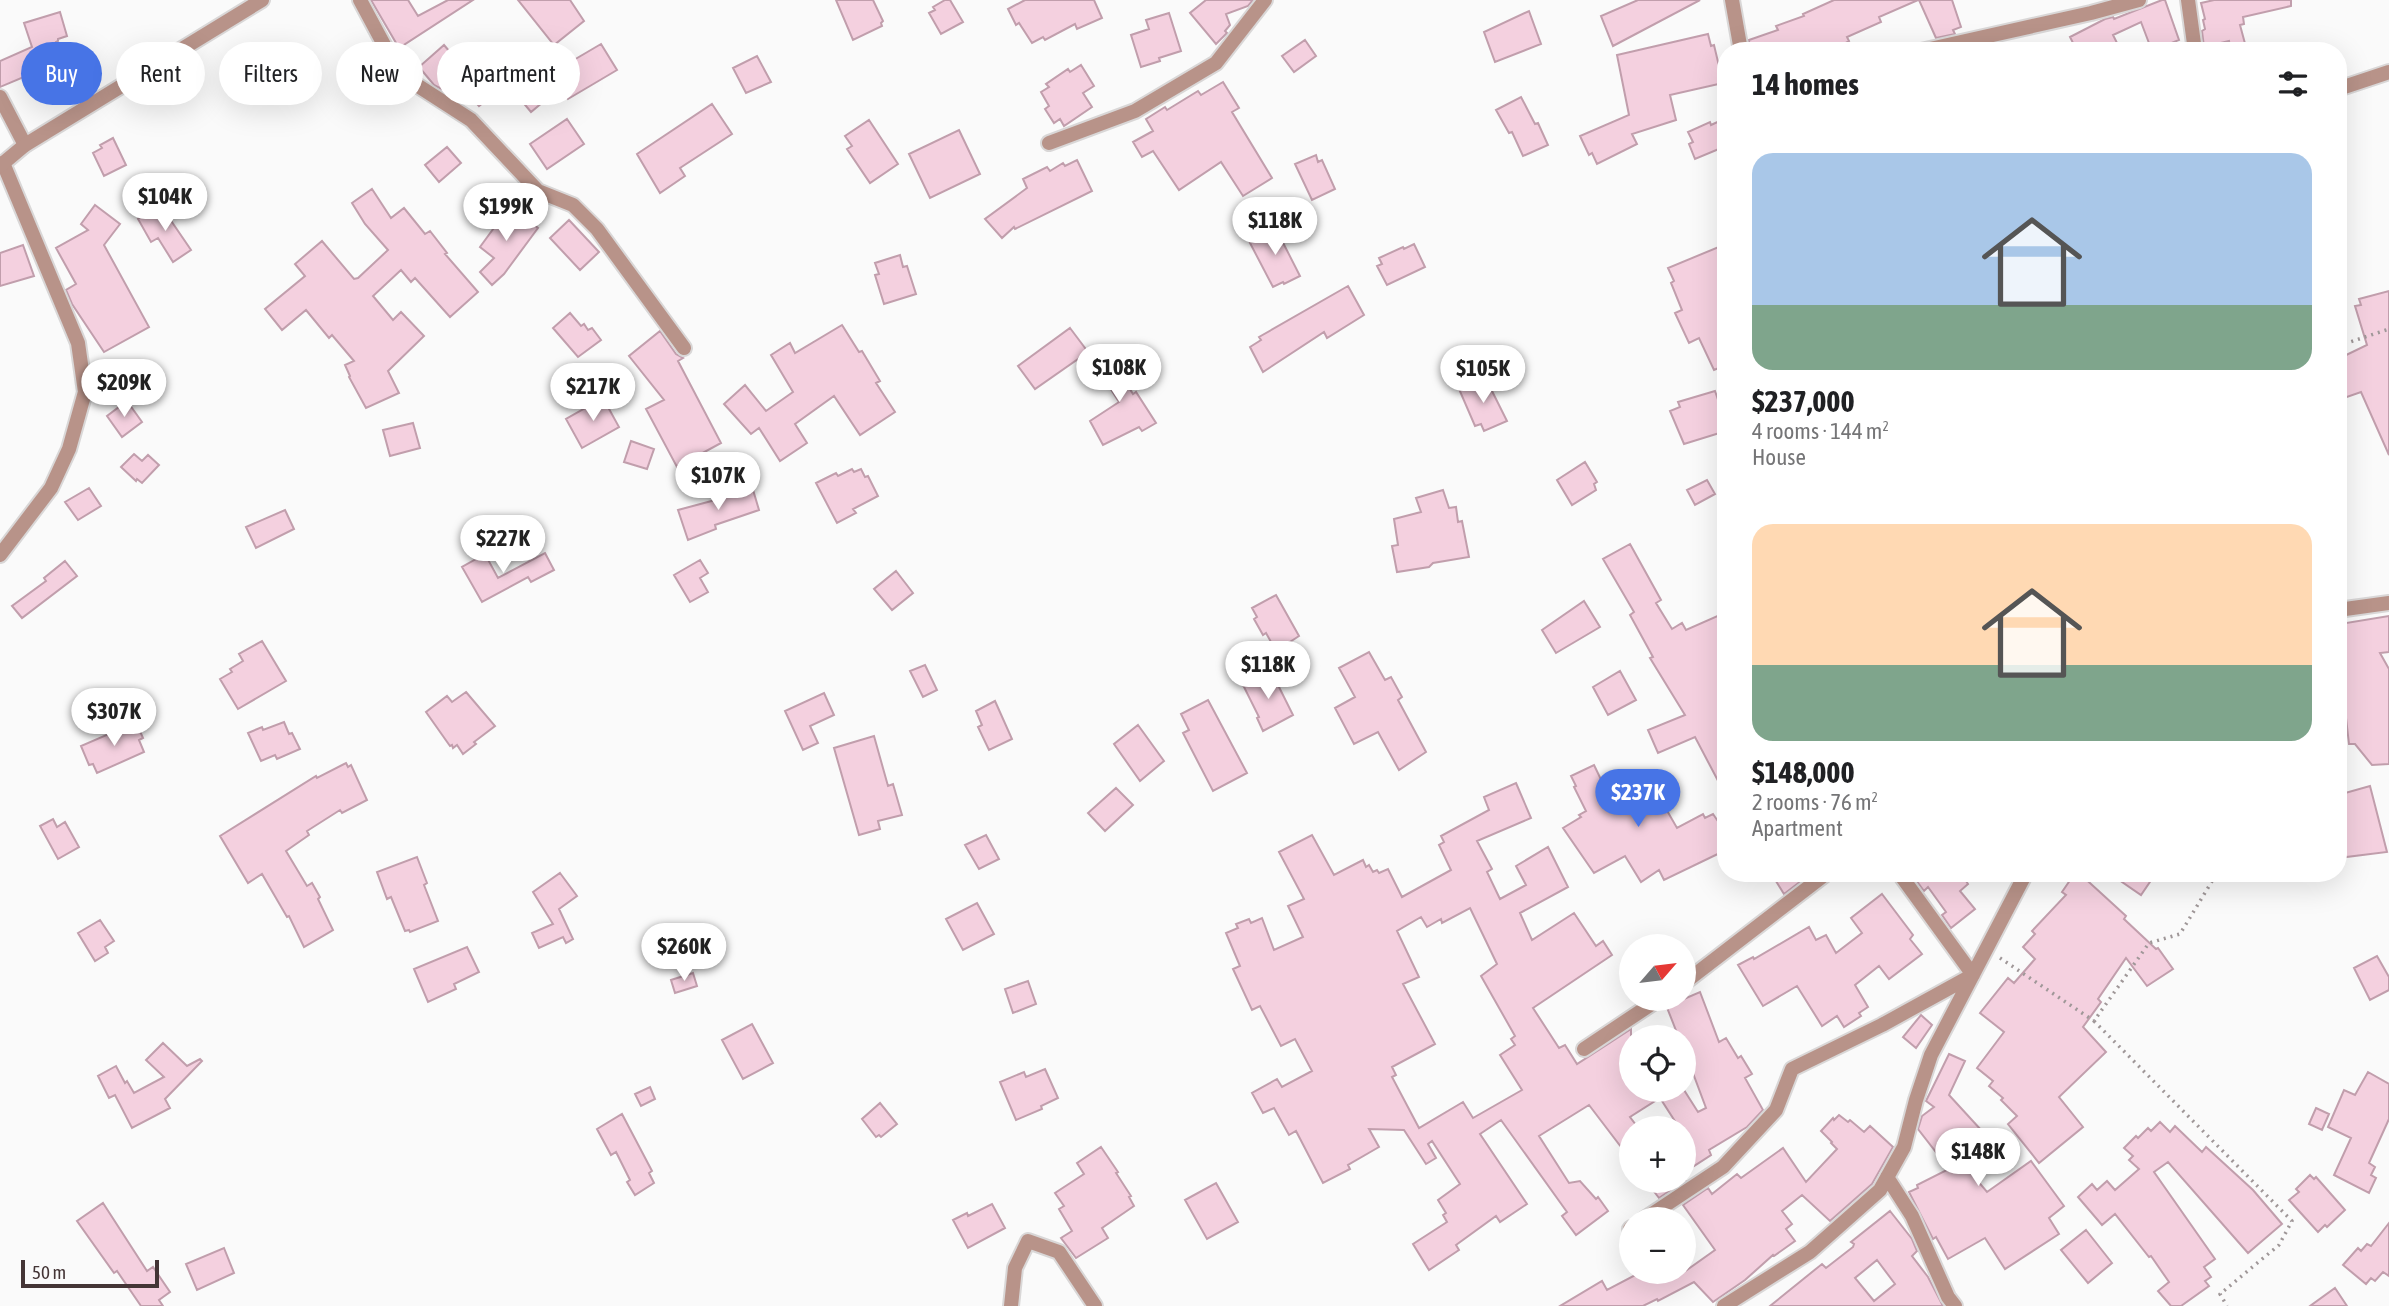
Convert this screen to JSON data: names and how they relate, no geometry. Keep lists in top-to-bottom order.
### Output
{
  "scale_bar": "50 m",
  "north": "top right",
  "page": {
    "chip": [
      "Buy",
      "Rent",
      "Filters",
      "New",
      "Apartment"
    ],
    "heading": "14 homes",
    "list": [
      {
        "name": "$237,000",
        "note": "4 rooms · 144 m² · House"
      },
      {
        "name": "$148,000",
        "note": "2 rooms · 76 m² · Apartment"
      }
    ],
    "price": [
      "$104K",
      "$199K",
      "$118K",
      "$108K",
      "$105K",
      "$209K",
      "$217K",
      "$107K",
      "$227K",
      "$118K",
      "$307K",
      "$237K",
      "$260K",
      "$148K"
    ],
    "map_buttons": ["+", "−"],
    "scale": "50 m"
  }
}
